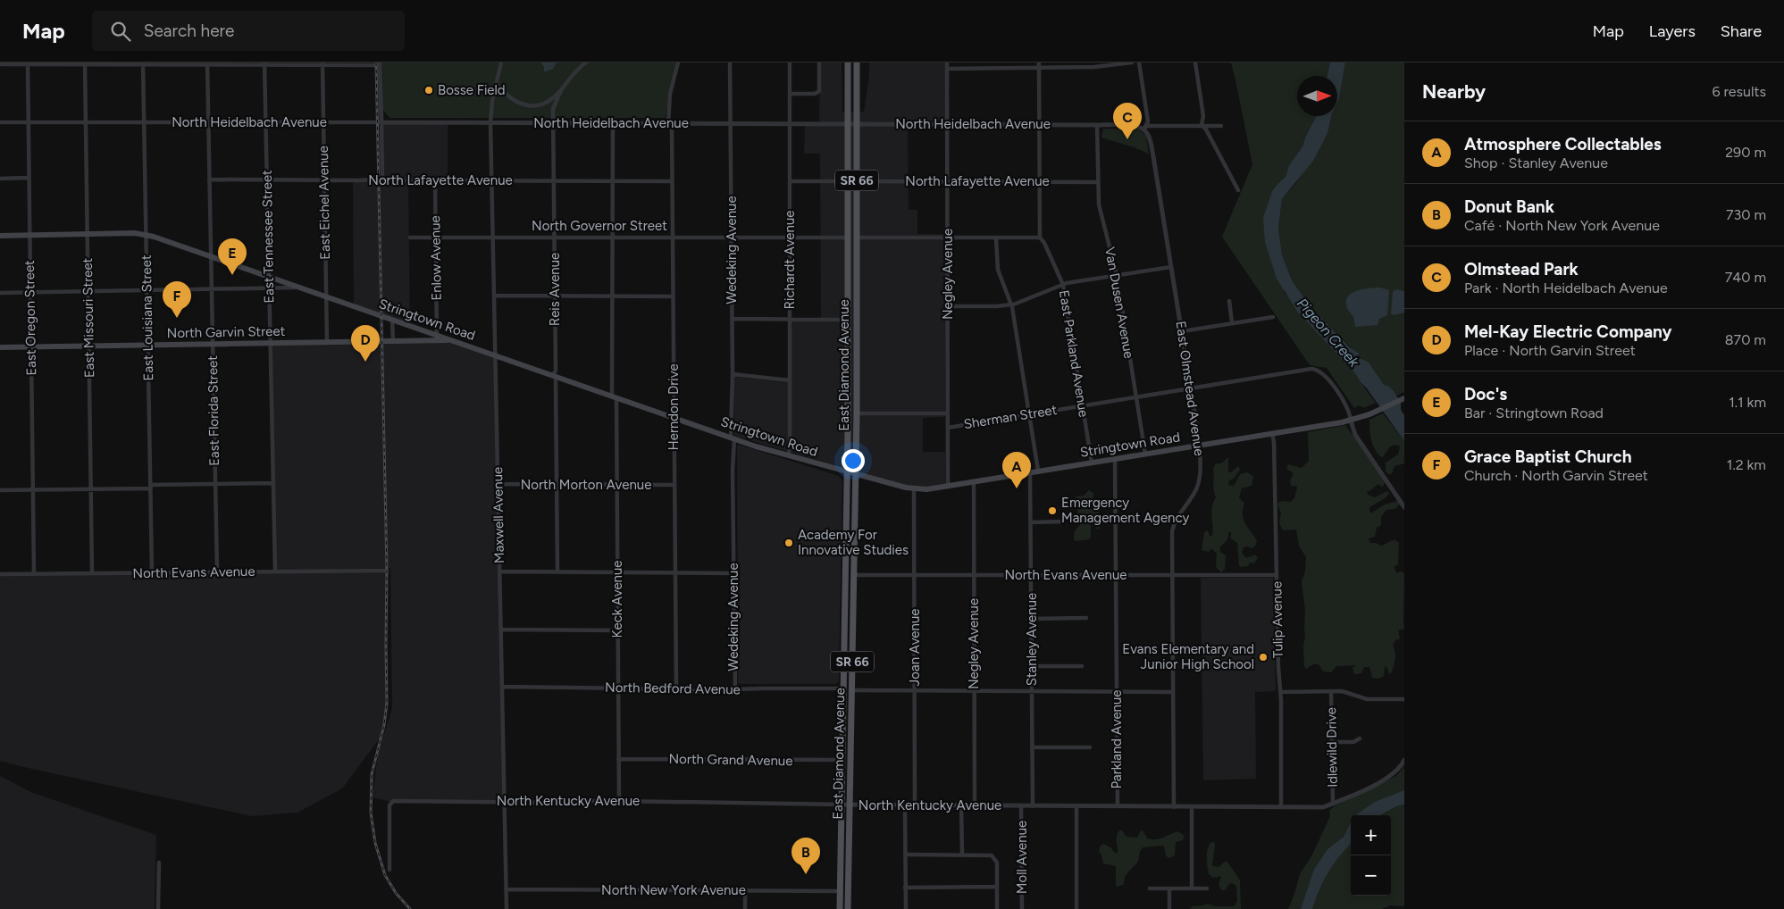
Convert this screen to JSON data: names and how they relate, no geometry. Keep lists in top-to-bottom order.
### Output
{
  "streets": {
    "main road": [
      "SR 66",
      "Stringtown Road",
      "North Garvin Street",
      "East Diamond Avenue"
    ],
    "street": [
      "North Heidelbach Avenue",
      "North Lafayette Avenue",
      "East Eichel Avenue",
      "North Governor Street",
      "East Tennessee Street",
      "Wedeking Avenue",
      "Enlow Avenue",
      "Richardt Avenue",
      "Negley Avenue",
      "Reis Avenue",
      "Van Dusen Avenue",
      "East Oregon Street",
      "East Missouri Street",
      "East Louisiana Street",
      "East Parkland Avenue",
      "East Olmstead Avenue",
      "Herndon Drive",
      "East Florida Street",
      "Sherman Street",
      "North Morton Avenue",
      "Maxwell Avenue",
      "North Evans Avenue",
      "Keck Avenue",
      "Tulip Avenue",
      "Stanley Avenue",
      "Joan Avenue",
      "North Bedford Avenue",
      "Parkland Avenue",
      "Idlewild Drive",
      "North Grand Avenue",
      "North Kentucky Avenue",
      "Moll Avenue",
      "North New York Avenue"
    ]
  },
  "crossings": [
    ["North Heidelbach Avenue", "East Eichel Avenue"],
    ["North Heidelbach Avenue", "East Tennessee Street"],
    ["North Heidelbach Avenue", "Wedeking Avenue"],
    ["North Heidelbach Avenue", "Richardt Avenue"],
    ["North Heidelbach Avenue", "Negley Avenue"],
    ["North Heidelbach Avenue", "Reis Avenue"],
    ["North Heidelbach Avenue", "Van Dusen Avenue"],
    ["North Heidelbach Avenue", "East Oregon Street"],
    ["North Heidelbach Avenue", "East Missouri Street"],
    ["North Heidelbach Avenue", "East Louisiana Street"],
    ["North Heidelbach Avenue", "East Parkland Avenue"],
    ["North Heidelbach Avenue", "East Diamond Avenue"],
    ["North Heidelbach Avenue", "East Olmstead Avenue"],
    ["North Heidelbach Avenue", "Herndon Drive"],
    ["North Heidelbach Avenue", "East Florida Street"],
    ["North Heidelbach Avenue", "Maxwell Avenue"],
    ["North Heidelbach Avenue", "Keck Avenue"],
    ["North Lafayette Avenue", "East Eichel Avenue"],
    ["North Lafayette Avenue", "East Tennessee Street"],
    ["North Lafayette Avenue", "Enlow Avenue"],
    ["North Lafayette Avenue", "Negley Avenue"],
    ["North Lafayette Avenue", "Reis Avenue"],
    ["North Lafayette Avenue", "Van Dusen Avenue"],
    ["North Lafayette Avenue", "East Parkland Avenue"],
    ["North Lafayette Avenue", "East Diamond Avenue"],
    ["North Lafayette Avenue", "Herndon Drive"],
    ["North Lafayette Avenue", "East Florida Street"],
    ["North Lafayette Avenue", "Maxwell Avenue"],
    ["North Lafayette Avenue", "Keck Avenue"],
    ["East Eichel Avenue", "Stringtown Road"],
    ["East Eichel Avenue", "North Garvin Street"],
    ["North Governor Street", "Wedeking Avenue"],
    ["North Governor Street", "Enlow Avenue"],
    ["North Governor Street", "Richardt Avenue"],
    ["North Governor Street", "Reis Avenue"],
    ["North Governor Street", "East Diamond Avenue"],
    ["North Governor Street", "Herndon Drive"],
    ["North Governor Street", "Maxwell Avenue"],
    ["North Governor Street", "Keck Avenue"],
    ["East Tennessee Street", "Stringtown Road"],
    ["East Tennessee Street", "North Garvin Street"],
    ["East Tennessee Street", "North Evans Avenue"],
    ["Wedeking Avenue", "Stringtown Road"],
    ["Wedeking Avenue", "North Bedford Avenue"],
    ["Enlow Avenue", "Stringtown Road"],
    ["Richardt Avenue", "Stringtown Road"],
    ["Negley Avenue", "Stringtown Road"],
    ["Negley Avenue", "Sherman Street"],
    ["Negley Avenue", "North Evans Avenue"],
    ["Negley Avenue", "North Kentucky Avenue"],
    ["Reis Avenue", "Stringtown Road"],
    ["Reis Avenue", "North Morton Avenue"],
    ["Van Dusen Avenue", "Stringtown Road"],
    ["Van Dusen Avenue", "Sherman Street"],
    ["East Oregon Street", "North Garvin Street"],
    ["East Oregon Street", "North Evans Avenue"],
    ["East Missouri Street", "North Garvin Street"],
    ["East Missouri Street", "North Evans Avenue"],
    ["East Louisiana Street", "Stringtown Road"],
    ["East Louisiana Street", "North Garvin Street"],
    ["East Louisiana Street", "North Evans Avenue"],
    ["Stringtown Road", "North Garvin Street"],
    ["Stringtown Road", "East Parkland Avenue"],
    ["Stringtown Road", "East Diamond Avenue"],
    ["Stringtown Road", "East Olmstead Avenue"],
    ["Stringtown Road", "Herndon Drive"],
    ["Stringtown Road", "East Florida Street"],
    ["Stringtown Road", "Sherman Street"],
    ["Stringtown Road", "Maxwell Avenue"],
    ["Stringtown Road", "Keck Avenue"],
    ["Stringtown Road", "Tulip Avenue"],
    ["Stringtown Road", "Stanley Avenue"],
    ["Stringtown Road", "Joan Avenue"],
    ["Stringtown Road", "Parkland Avenue"],
    ["North Garvin Street", "East Florida Street"],
    ["East Parkland Avenue", "Sherman Street"],
    ["East Diamond Avenue", "Sherman Street"],
    ["East Diamond Avenue", "North Evans Avenue"],
    ["East Diamond Avenue", "North Bedford Avenue"],
    ["East Diamond Avenue", "North Grand Avenue"],
    ["East Diamond Avenue", "North Kentucky Avenue"],
    ["East Diamond Avenue", "North New York Avenue"],
    ["East Olmstead Avenue", "Sherman Street"],
    ["East Olmstead Avenue", "North Evans Avenue"],
    ["East Olmstead Avenue", "North Kentucky Avenue"],
    ["Herndon Drive", "North Morton Avenue"],
    ["Herndon Drive", "North Bedford Avenue"],
    ["East Florida Street", "North Evans Avenue"],
    ["North Morton Avenue", "Maxwell Avenue"],
    ["North Morton Avenue", "Keck Avenue"],
    ["Maxwell Avenue", "North Bedford Avenue"],
    ["Maxwell Avenue", "North Kentucky Avenue"],
    ["Maxwell Avenue", "North New York Avenue"],
    ["North Evans Avenue", "Tulip Avenue"],
    ["North Evans Avenue", "Stanley Avenue"],
    ["North Evans Avenue", "Joan Avenue"],
    ["North Evans Avenue", "Parkland Avenue"],
    ["Keck Avenue", "North Bedford Avenue"],
    ["Keck Avenue", "North Grand Avenue"],
    ["Keck Avenue", "North Kentucky Avenue"],
    ["Tulip Avenue", "North Kentucky Avenue"],
    ["Stanley Avenue", "North Kentucky Avenue"],
    ["Joan Avenue", "North Kentucky Avenue"],
    ["Parkland Avenue", "North Kentucky Avenue"],
    ["Idlewild Drive", "North Kentucky Avenue"],
    ["North Kentucky Avenue", "Moll Avenue"]
  ],
  "water": ["Pigeon Creek"],
  "places": [
    "Bosse Field",
    "Emergency Management Agency",
    "Academy For Innovative Studies",
    "Evans Elementary and Junior High School"
  ],
  "north": "right",
  "page": {
    "header": "Map",
    "search": "Search here",
    "nav": ["Map", "Layers", "Share"],
    "heading": ["Nearby", "6 results"],
    "pins": [
      "C",
      "E",
      "F",
      "D",
      "A",
      "B"
    ],
    "list": [
      {
        "mark": "A",
        "name": "Atmosphere Collectables",
        "note": "Shop · Stanley Avenue",
        "value": "290 m"
      },
      {
        "mark": "B",
        "name": "Donut Bank",
        "note": "Café · North New York Avenue",
        "value": "730 m"
      },
      {
        "mark": "C",
        "name": "Olmstead Park",
        "note": "Park · North Heidelbach Avenue",
        "value": "740 m"
      },
      {
        "mark": "D",
        "name": "Mel-Kay Electric Company",
        "note": "Place · North Garvin Street",
        "value": "870 m"
      },
      {
        "mark": "E",
        "name": "Doc's",
        "note": "Bar · Stringtown Road",
        "value": "1.1 km"
      },
      {
        "mark": "F",
        "name": "Grace Baptist Church",
        "note": "Church · North Garvin Street",
        "value": "1.2 km"
      }
    ],
    "map_buttons": ["+", "−"]
  }
}
